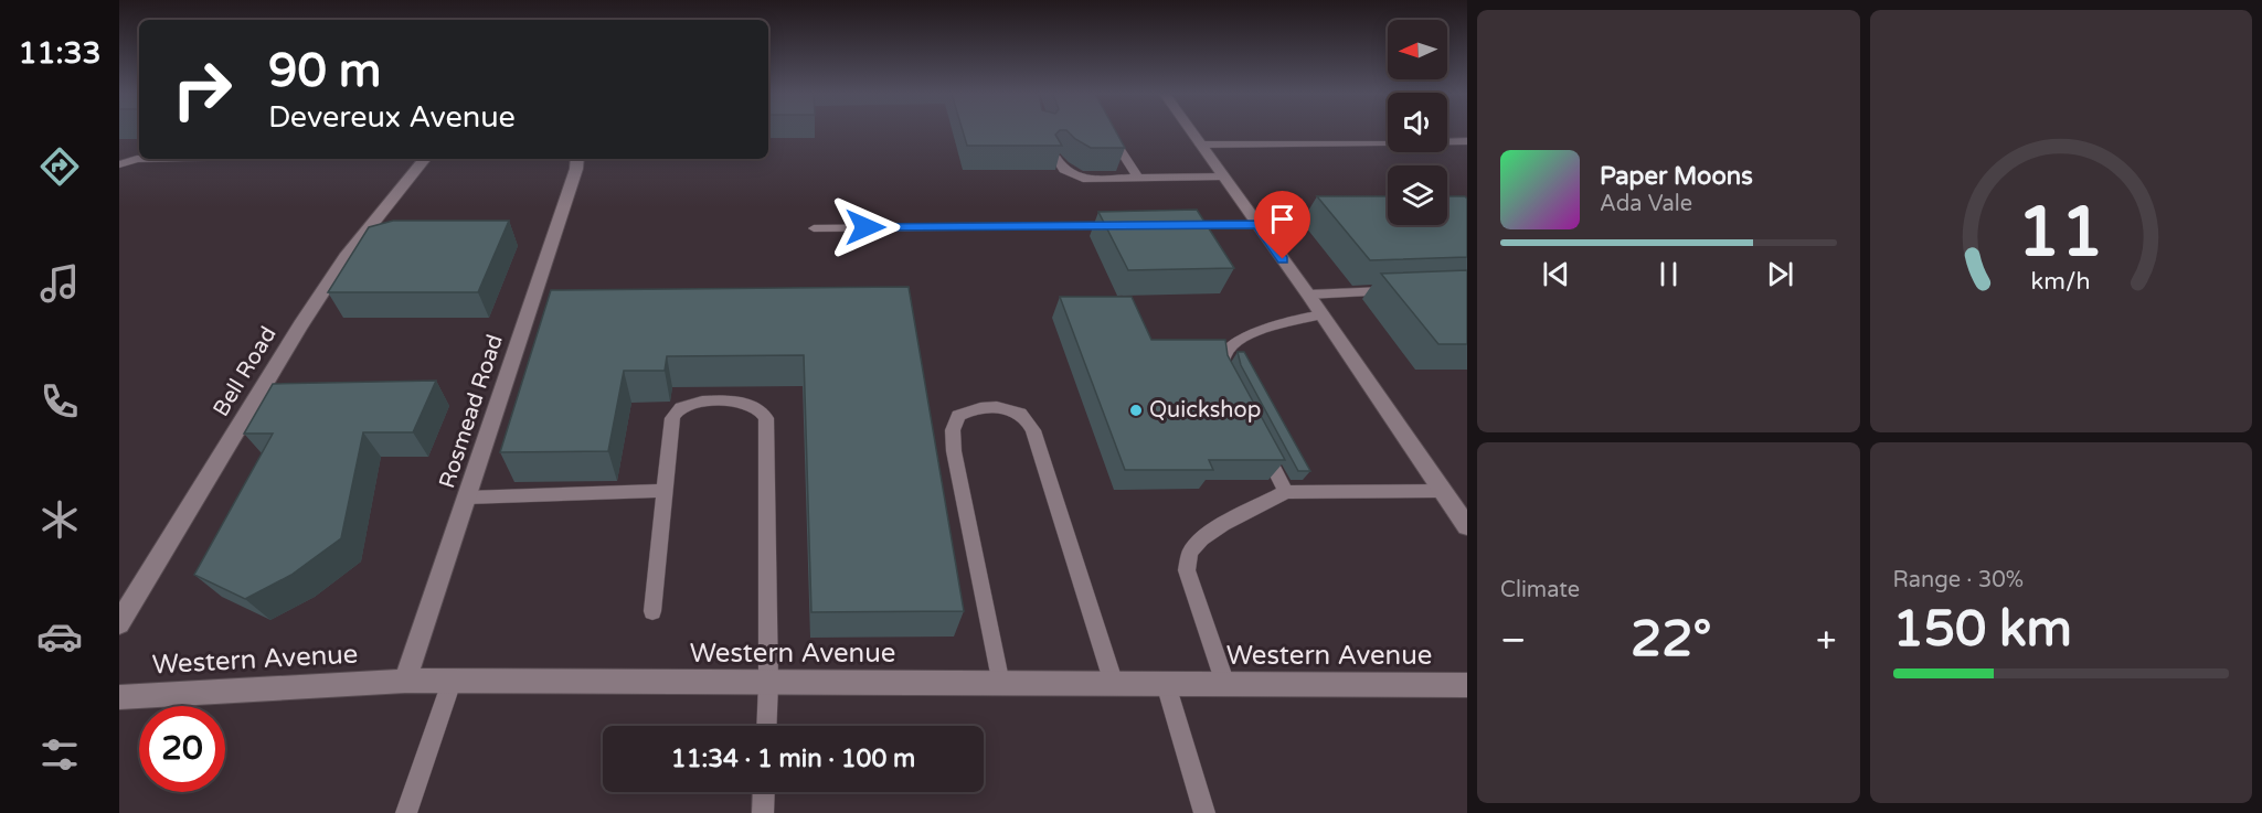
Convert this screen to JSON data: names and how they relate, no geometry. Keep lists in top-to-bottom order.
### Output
{
  "streets": {
    "street": ["Bell Road", "Rosmead Road", "Western Avenue"]
  },
  "crossings": [
    ["Rosmead Road", "Western Avenue"]
  ],
  "places": ["Quickshop"],
  "north": "left",
  "page": {
    "tabs": "11:33",
    "turn": ["90 m", "Devereux Avenue"],
    "song": ["Paper Moons", "Ada Vale"],
    "tile": [
      "Climate",
      ["Range · 30%", "150 km"]
    ],
    "heat": ["−", "22°", "+"],
    "limit": "20",
    "trip": "11:34 · 1 min · 100 m",
    "gauge": ["11", "km/h"]
  }
}
